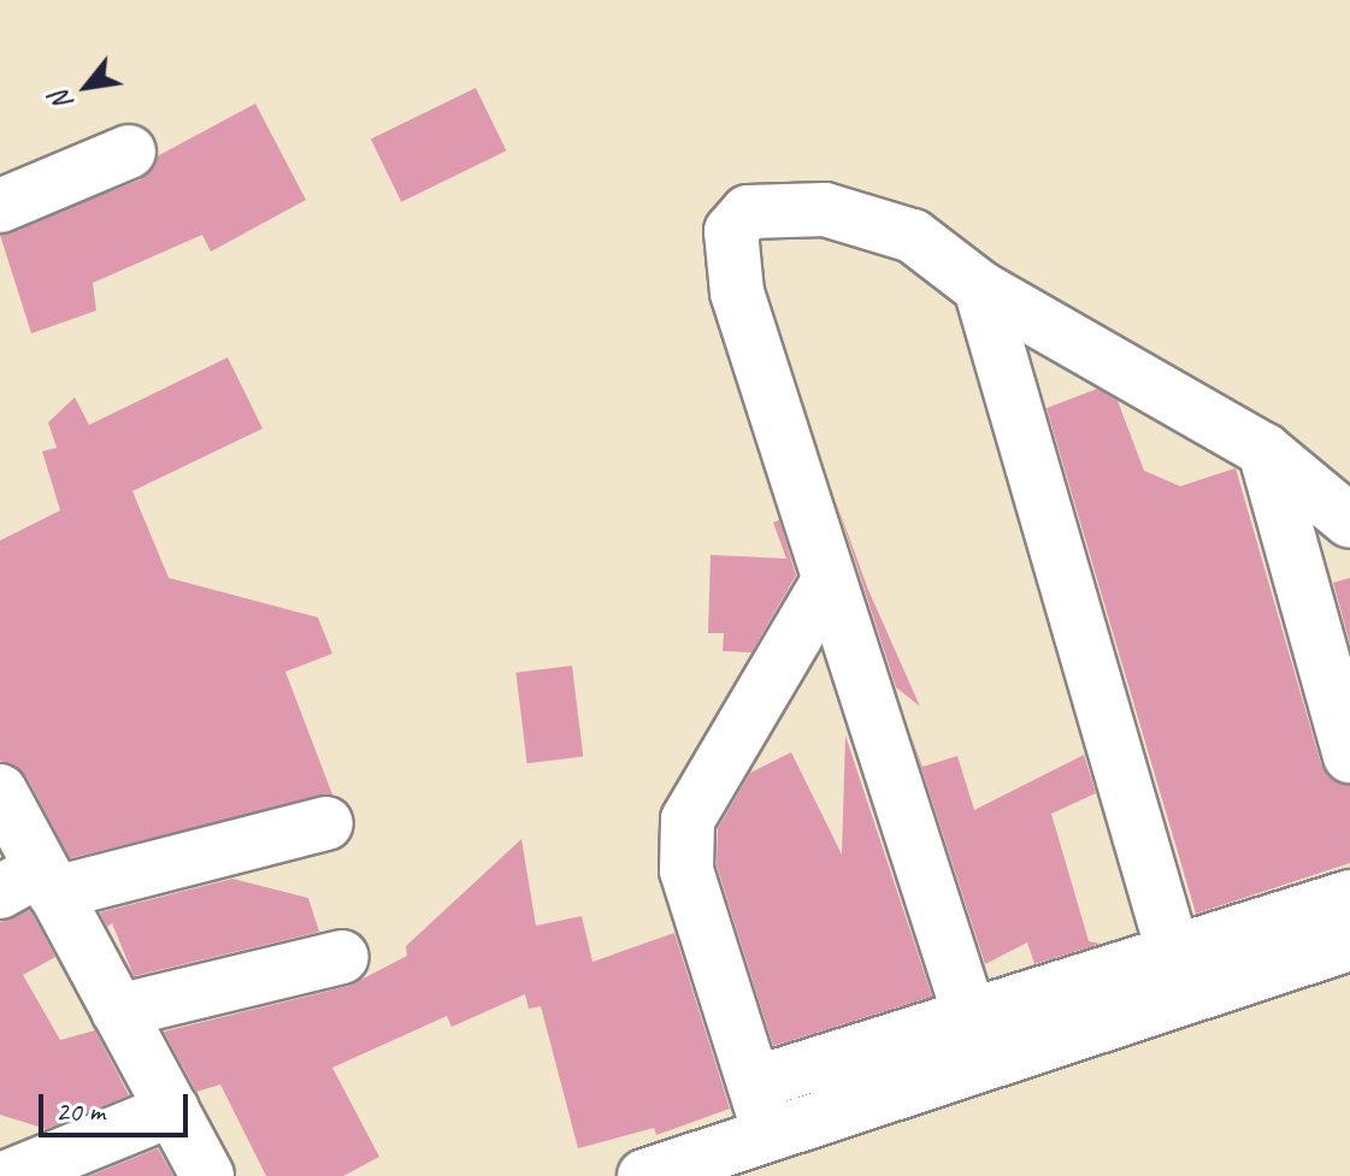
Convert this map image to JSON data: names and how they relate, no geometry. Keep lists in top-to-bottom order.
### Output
{
  "scale_bar": "20 m",
  "north": "bottom left"
}
